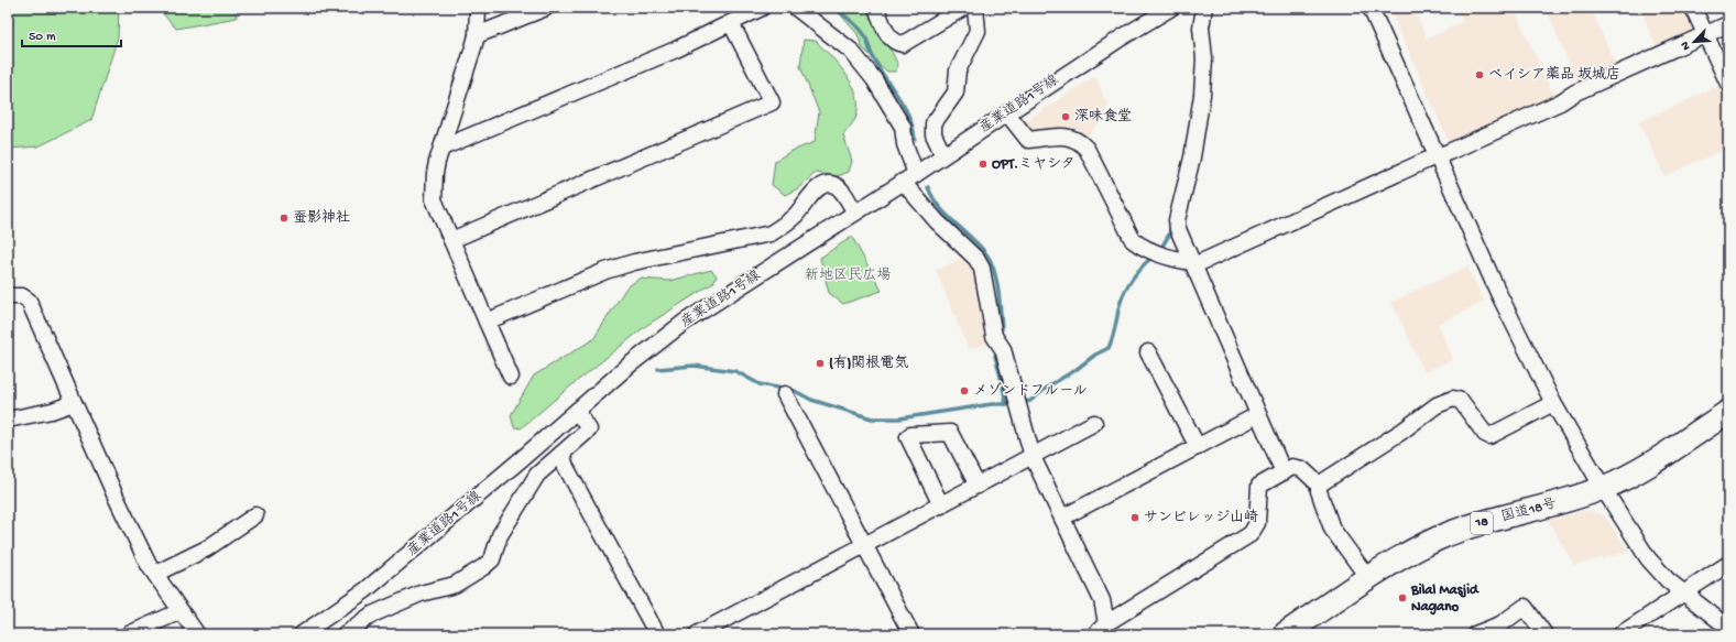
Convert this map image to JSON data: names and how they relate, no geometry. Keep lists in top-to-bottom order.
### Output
{
  "streets": {
    "highway": ["国道18号", "18"],
    "street": ["産業道路1号線"]
  },
  "parks": ["新地区民広場"],
  "places": [
    "ベイシア薬品 坂城店",
    "深味食堂",
    "OPT.ミヤシタ",
    "蚕影神社",
    "(有)関根電気",
    "メゾンドフルール",
    "サンビレッジ山崎",
    "Bilal Masjid Nagano"
  ],
  "scale_bar": "50 m",
  "north": "bottom left"
}
